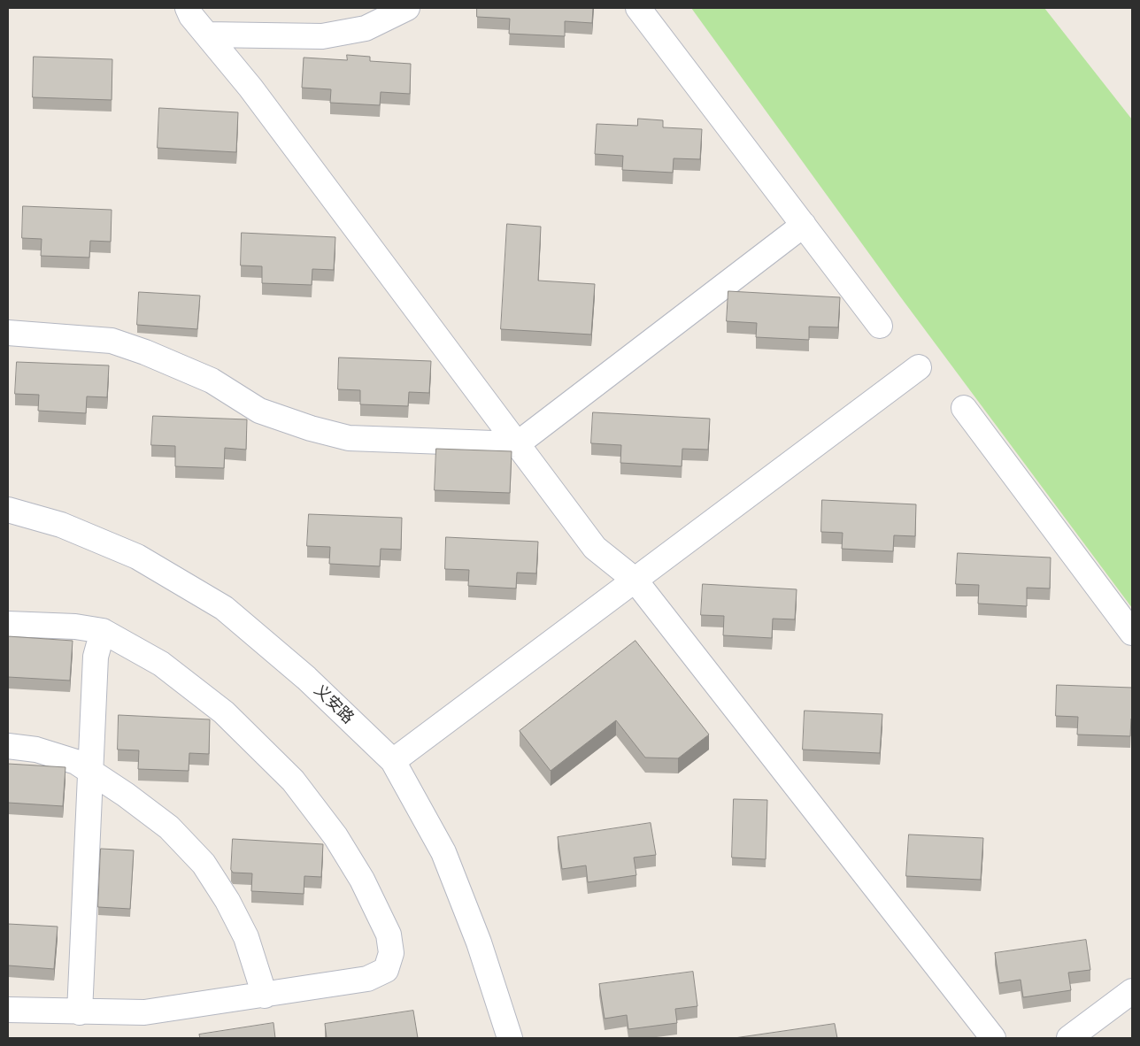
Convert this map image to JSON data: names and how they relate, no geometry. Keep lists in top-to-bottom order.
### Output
{
  "streets": {
    "street": ["义安路"]
  }
}
